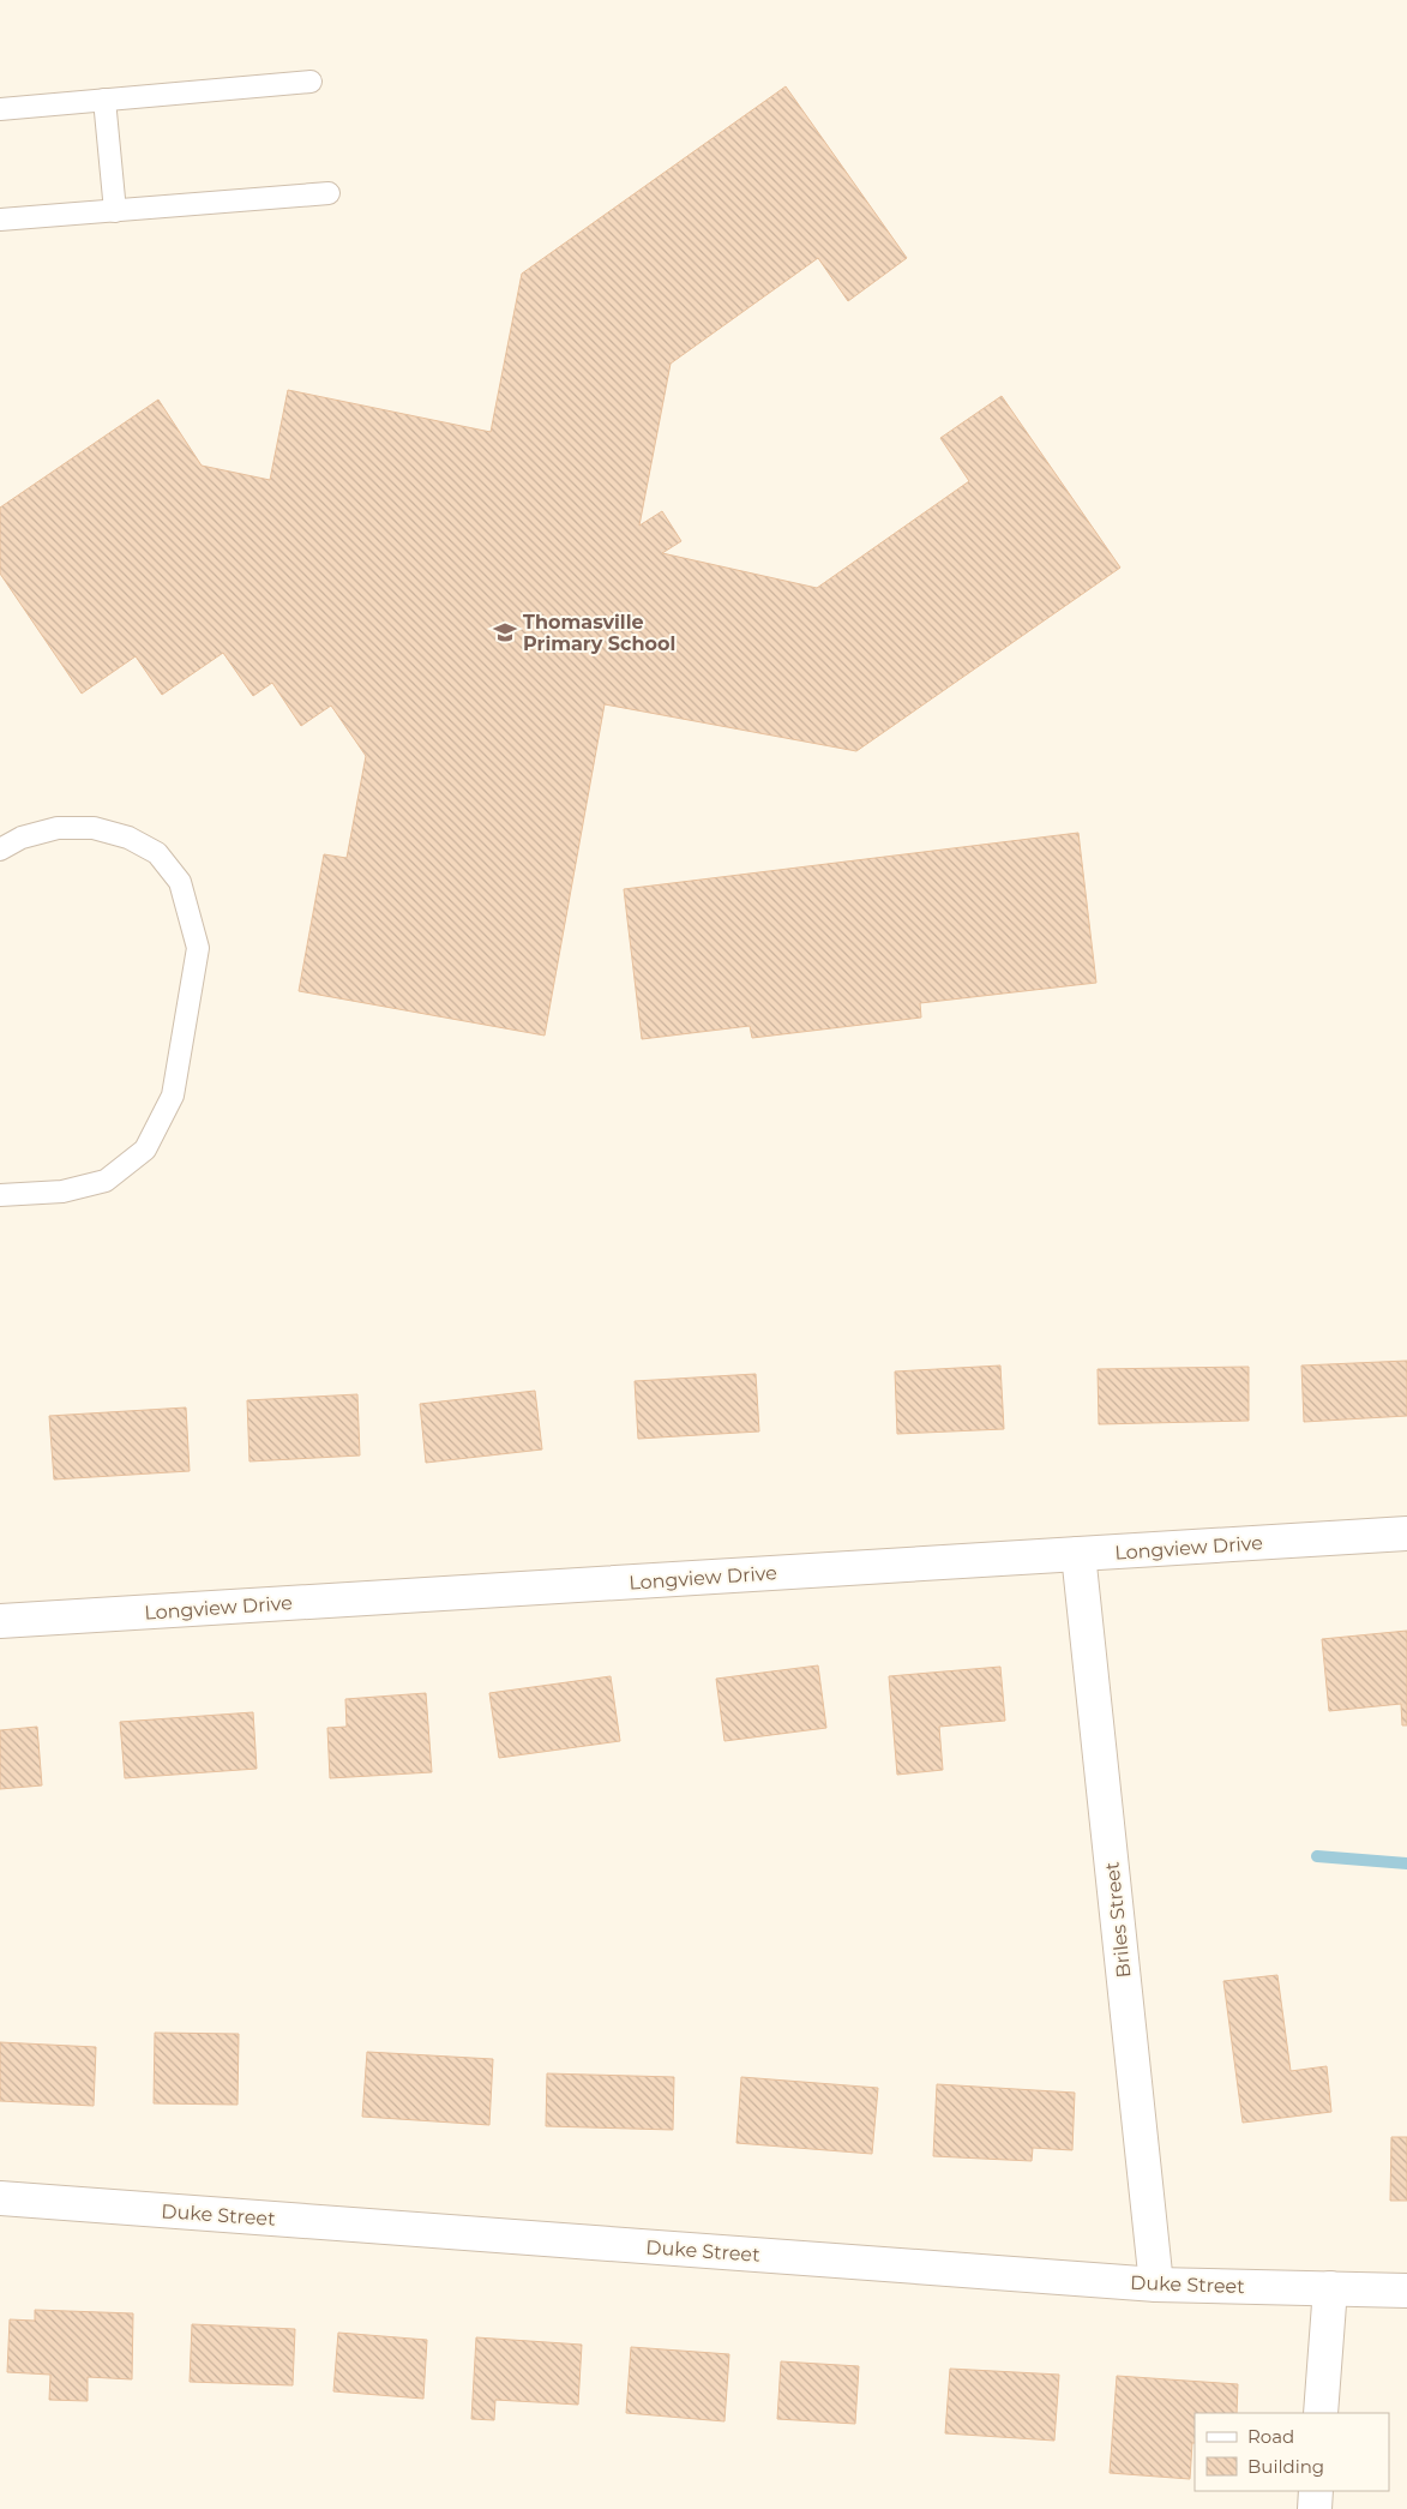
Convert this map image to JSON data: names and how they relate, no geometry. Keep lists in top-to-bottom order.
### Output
{
  "streets": {
    "street": ["Longview Drive", "Briles Street", "Duke Street"]
  },
  "crossings": [
    ["Longview Drive", "Briles Street"],
    ["Briles Street", "Duke Street"]
  ],
  "places": {
    "school or university": ["Thomasville Primary School"]
  },
  "legend": ["Road", "Building"]
}
